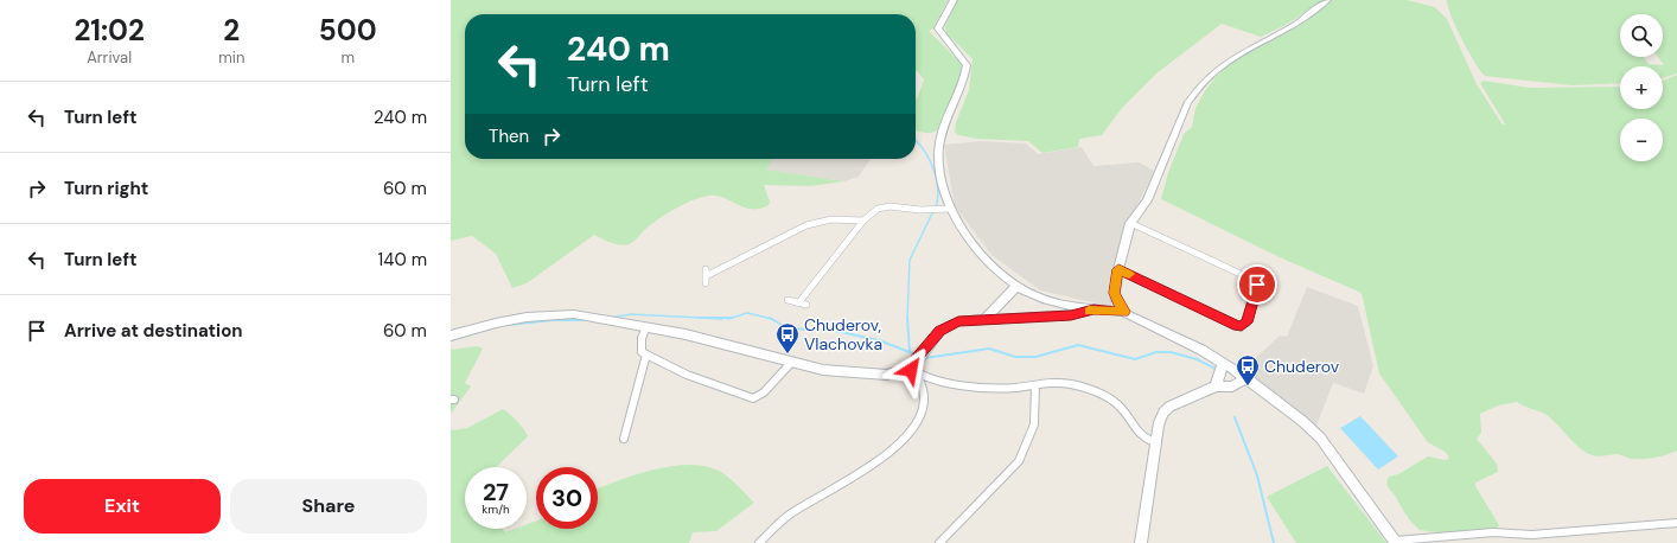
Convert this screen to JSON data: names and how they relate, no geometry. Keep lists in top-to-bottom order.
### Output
{
  "places": {
    "bus stop": ["Chuderov, Vlachovka", "Chuderov"]
  },
  "page": {
    "eta": [
      "21:02",
      "Arrival",
      "2",
      "min",
      "500",
      "m"
    ],
    "map_buttons": ["+", "−"],
    "turn": ["240 m", "Turn left"],
    "list": [
      {
        "name": "Turn left",
        "value": "240 m"
      },
      {
        "name": "Turn right",
        "value": "60 m"
      },
      {
        "name": "Turn left",
        "value": "140 m"
      },
      {
        "name": "Arrive at destination",
        "value": "60 m"
      }
    ],
    "then": "Then",
    "speed": "27 km/h",
    "limit": "30",
    "buttons": ["Exit", "Share"]
  }
}
